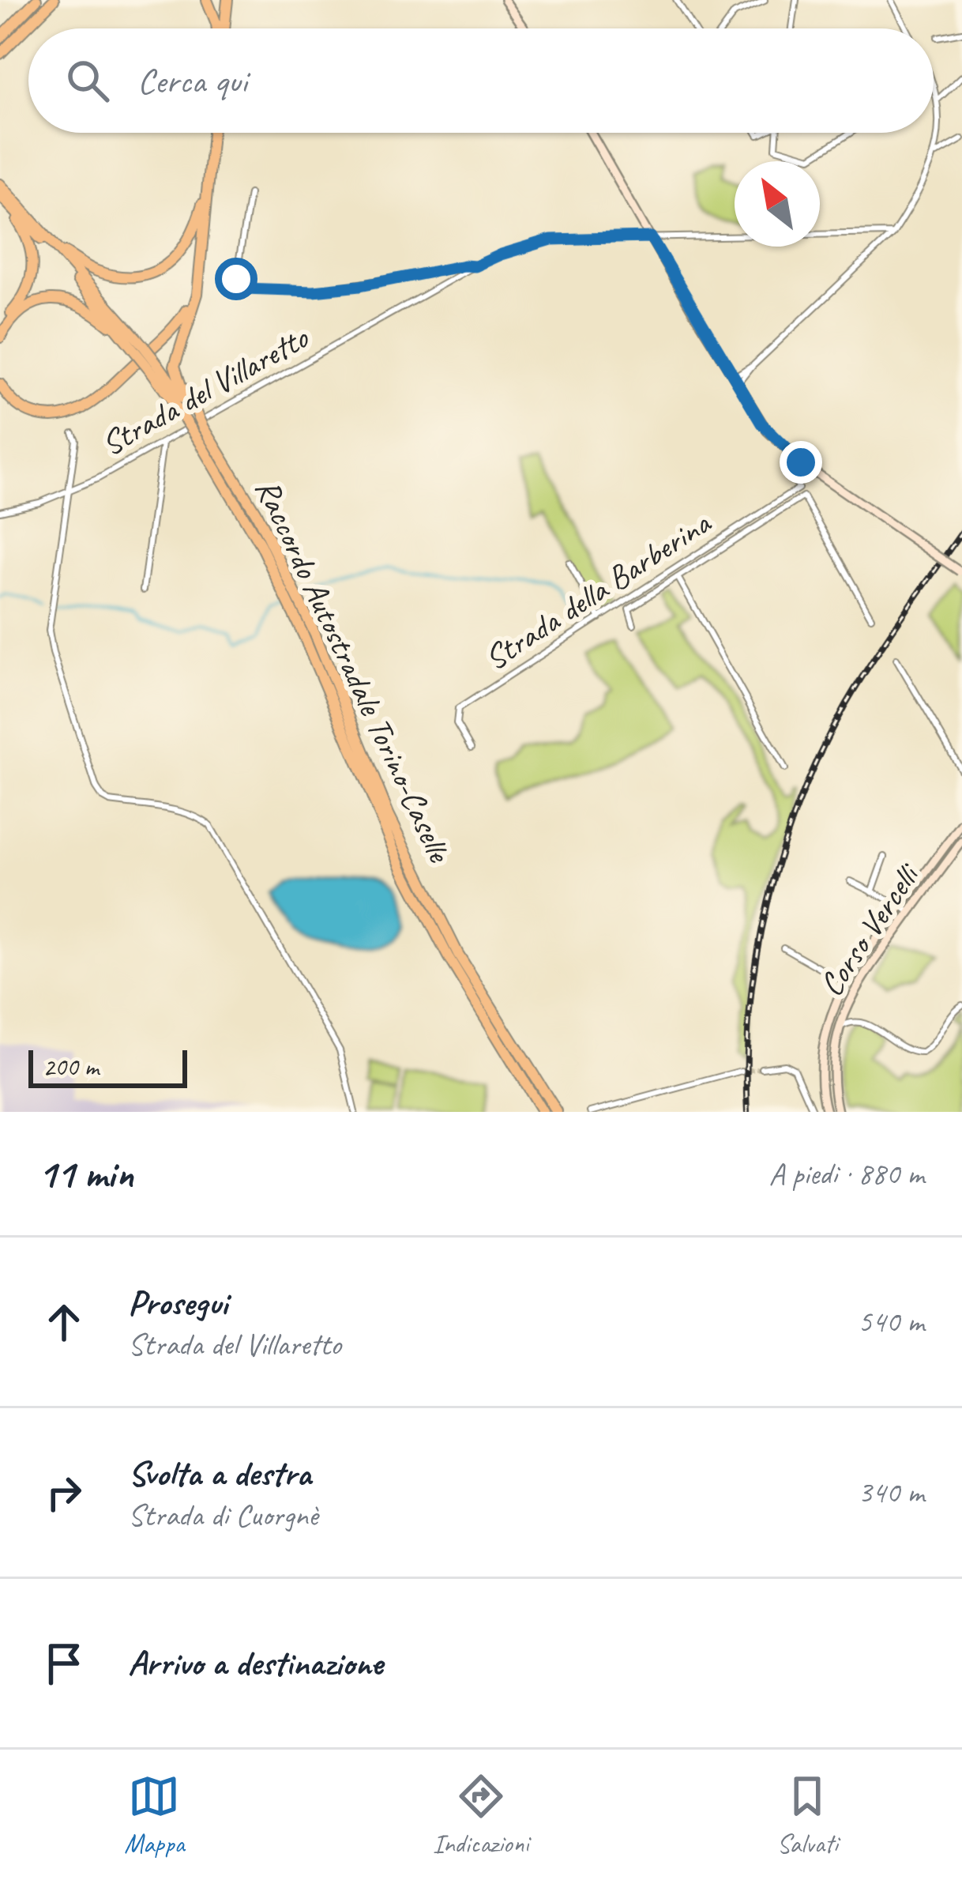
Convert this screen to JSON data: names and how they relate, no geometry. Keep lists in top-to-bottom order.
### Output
{
  "streets": {
    "highway": ["Raccordo Autostradale Torino-Caselle"],
    "main road": ["Corso Vercelli"],
    "street": ["Strada del Villaretto", "Strada della Barberina"]
  },
  "scale_bar": "200 m",
  "north": "top left",
  "page": {
    "search": "Cerca qui",
    "scale": "200 m",
    "heading": ["11 min", "A piedi · 880 m"],
    "list": [
      ["Prosegui", "Strada del Villaretto", "540 m"],
      ["Svolta a destra", "Strada di Cuorgnè", "340 m"],
      "Arrivo a destinazione"
    ],
    "nav": ["Mappa", "Indicazioni", "Salvati"]
  }
}
